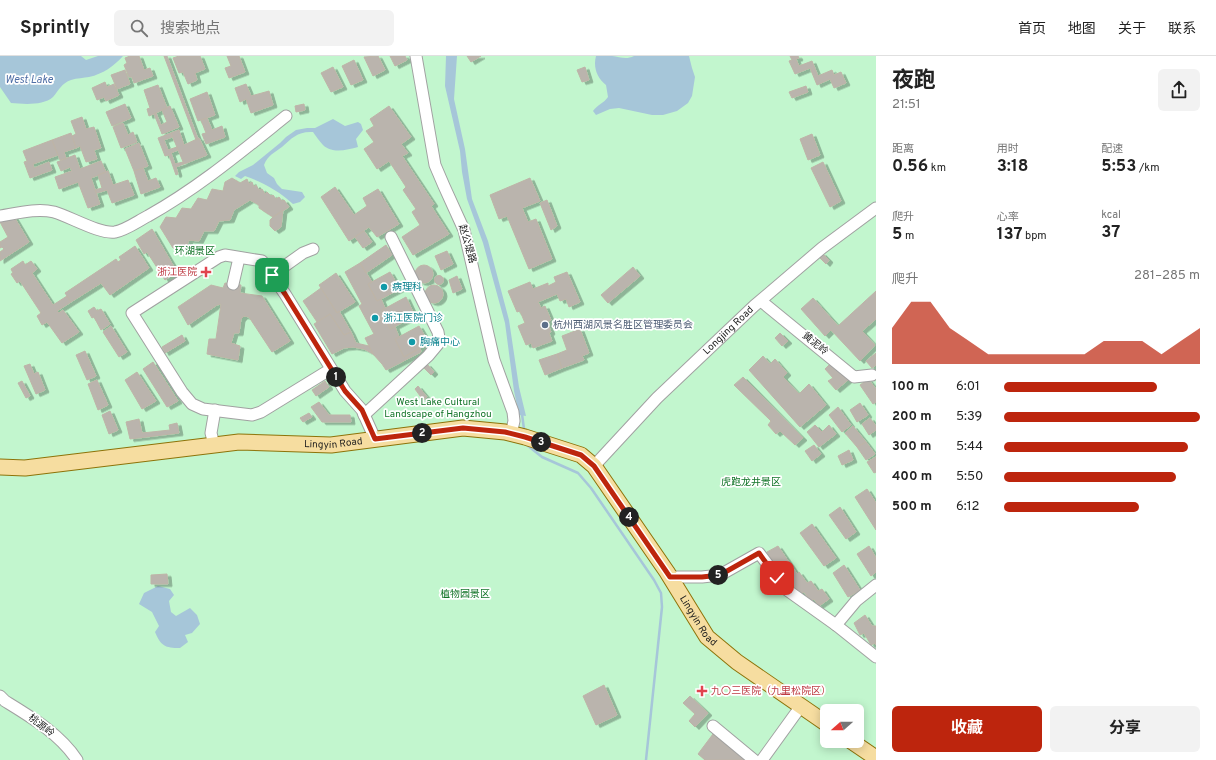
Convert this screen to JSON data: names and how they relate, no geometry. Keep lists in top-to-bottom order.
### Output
{
  "streets": {
    "main road": ["Lingyin Road"],
    "street": [
      "赵公堤路",
      "Longjing Road",
      "黄泥岭",
      "桃源岭"
    ]
  },
  "crossings": [
    ["赵公堤路", "Lingyin Road"],
    ["Longjing Road", "黄泥岭"],
    ["Longjing Road", "Lingyin Road"]
  ],
  "water": ["West Lake"],
  "parks": [
    "环湖景区",
    "West Lake Cultural Landscape of Hangzhou",
    "虎跑龙井景区",
    "植物园景区"
  ],
  "places": {
    "health": ["浙江医院", "九〇三医院（九里松院区）"],
    "other": [
      "病理科",
      "浙江医院门诊",
      "杭州西湖风景名胜区管理委员会",
      "胸痛中心"
    ]
  },
  "north": "left",
  "page": {
    "header": "Sprintly",
    "search": "搜索地点",
    "nav": [
      "首页",
      "地图",
      "关于",
      "联系"
    ],
    "heading": ["夜跑", "21:51"],
    "stats": [
      ["距离", "0.56 km"],
      ["用时", "3:18"],
      ["配速", "5:53 /km"],
      ["爬升", "5 m"],
      ["心率", "137 bpm"],
      ["kcal", "37"]
    ],
    "chart": ["爬升", "281–285 m"],
    "pins": [
      "1",
      "2",
      "3",
      "4",
      "5"
    ],
    "list": [
      {
        "name": "100 m",
        "note": "6:01"
      },
      {
        "name": "200 m",
        "note": "5:39"
      },
      {
        "name": "300 m",
        "note": "5:44"
      },
      {
        "name": "400 m",
        "note": "5:50"
      },
      {
        "name": "500 m",
        "note": "6:12"
      }
    ],
    "buttons": ["收藏", "分享"]
  }
}
